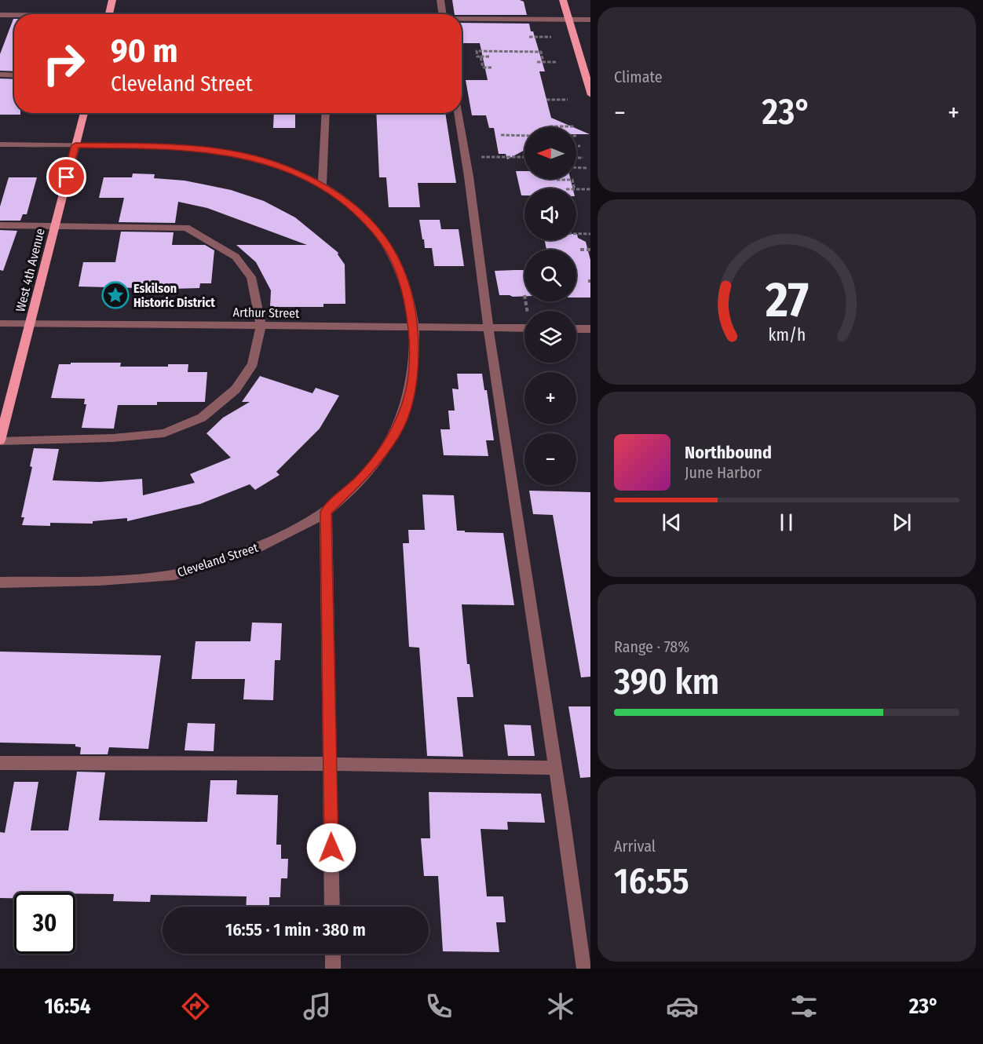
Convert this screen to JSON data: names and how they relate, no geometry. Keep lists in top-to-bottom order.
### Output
{
  "streets": {
    "main road": ["West 4th Avenue"],
    "street": ["Arthur Street", "Cleveland Street"]
  },
  "crossings": [
    ["West 4th Avenue", "Arthur Street"],
    ["West 4th Avenue", "Cleveland Street"],
    ["Arthur Street", "Cleveland Street"]
  ],
  "places": {
    "place": ["Eskilson Historic District"]
  },
  "north": "left",
  "page": {
    "tile": [
      "Climate",
      ["Range · 78%", "390 km"],
      ["Arrival", "16:55"]
    ],
    "turn": ["90 m", "Cleveland Street"],
    "heat": ["−", "23°", "+"],
    "map_buttons": ["+", "−"],
    "song": ["Northbound", "June Harbor"],
    "limit": "30",
    "trip": "16:55 · 1 min · 380 m",
    "tabs": ["16:54", "23°"],
    "gauge": ["27", "km/h"]
  }
}
